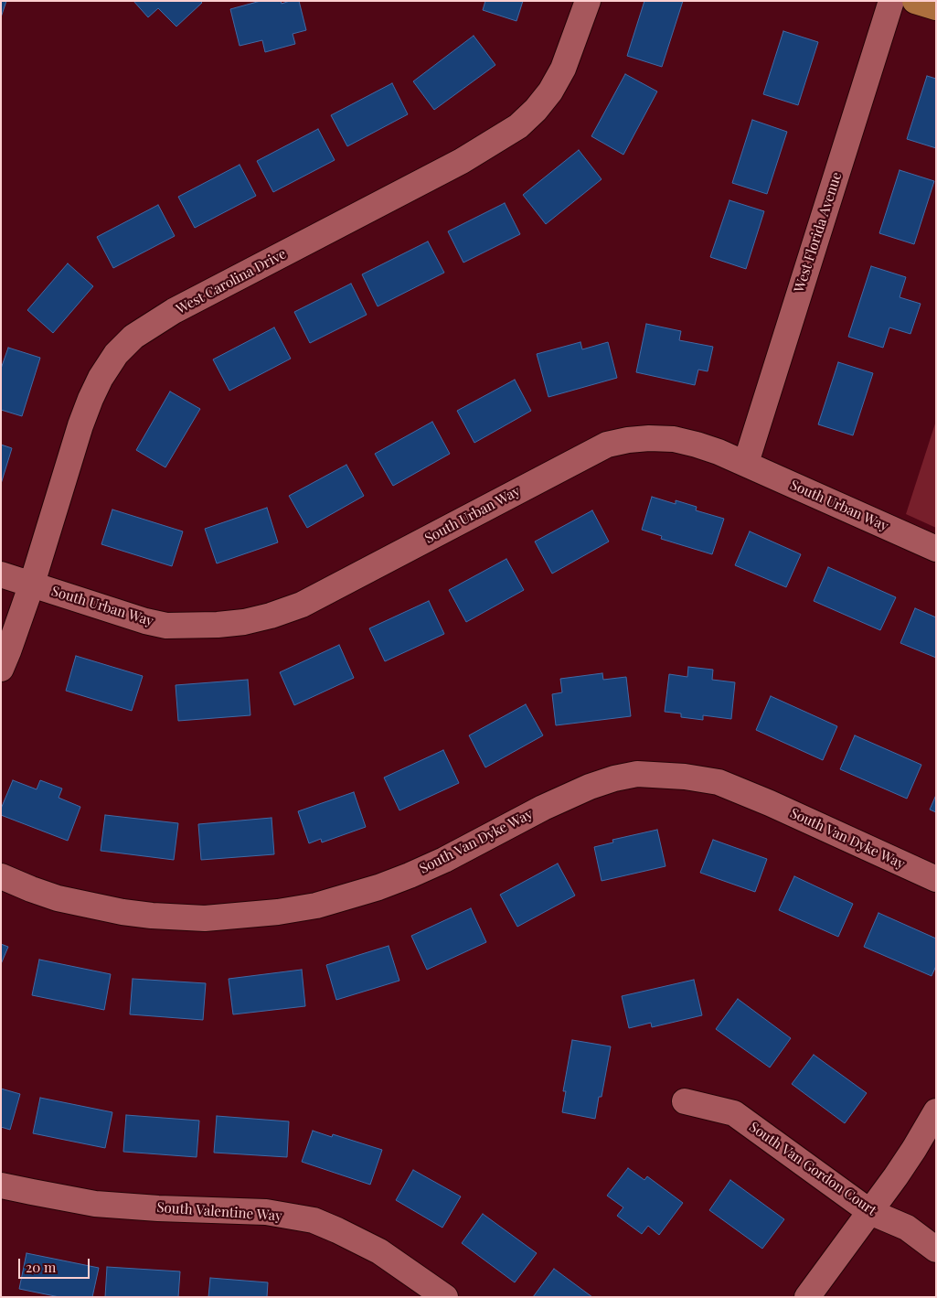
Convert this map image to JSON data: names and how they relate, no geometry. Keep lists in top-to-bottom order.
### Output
{
  "streets": {
    "street": [
      "West Florida Avenue",
      "West Carolina Drive",
      "South Urban Way",
      "South Van Dyke Way",
      "South Van Gordon Court",
      "South Valentine Way"
    ]
  },
  "crossings": [
    ["West Florida Avenue", "South Urban Way"],
    ["West Carolina Drive", "South Urban Way"]
  ],
  "scale_bar": "20 m"
}
